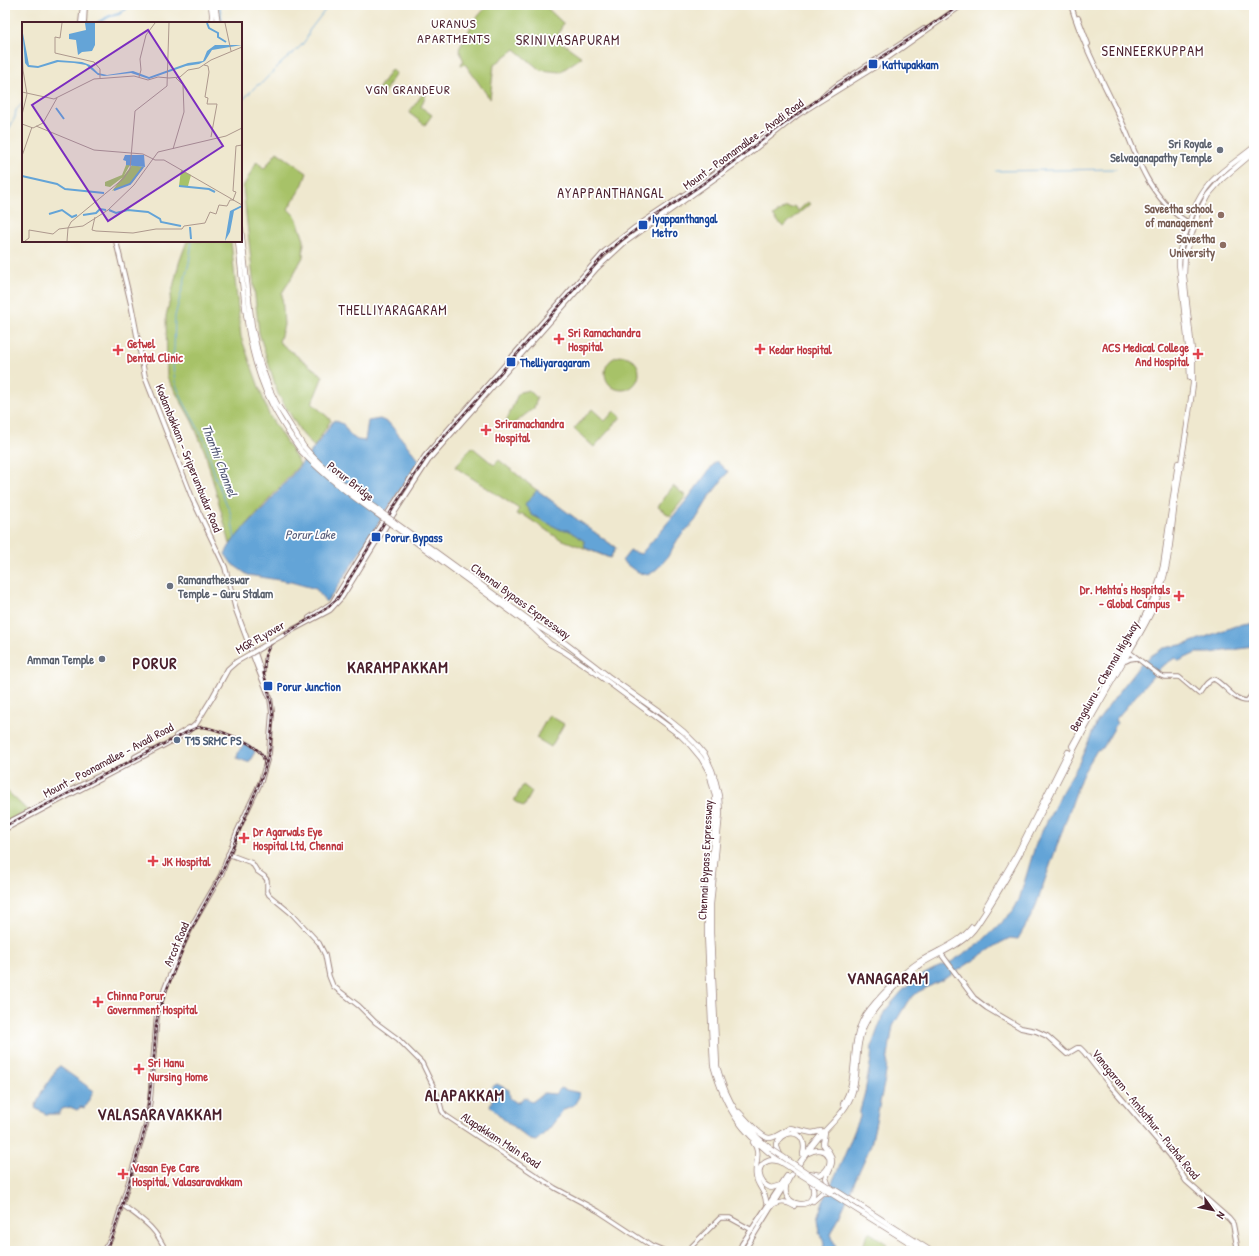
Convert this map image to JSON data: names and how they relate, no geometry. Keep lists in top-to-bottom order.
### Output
{
  "streets": {
    "highway": ["Porur Bridge", "Chennai Bypass Expressway", "Bengaluru - Chennai Highway"],
    "main road": [
      "Mount - Poonamallee - Avadi Road",
      "Kodambakkam – Sriperumbudur Road",
      "MGR FLyover",
      "Arcot Road",
      "Vanagaram - Ambathur - Puzhal Road",
      "Alapakkam Main Road"
    ]
  },
  "crossings": [
    ["Mount - Poonamallee - Avadi Road", "MGR FLyover"],
    ["Kodambakkam – Sriperumbudur Road", "Arcot Road"],
    ["Porur Bridge", "Chennai Bypass Expressway"],
    ["Bengaluru - Chennai Highway", "Vanagaram - Ambathur - Puzhal Road"],
    ["Arcot Road", "Alapakkam Main Road"]
  ],
  "districts": [
    "URANUS APARTMENTS",
    "SRINIVASAPURAM",
    "SENNEERKUPPAM",
    "VGN GRANDEUR",
    "AYAPPANTHANGAL",
    "THELLIYARAGARAM",
    "PORUR",
    "KARAMPAKKAM",
    "VANAGARAM",
    "ALAPAKKAM",
    "VALASARAVAKKAM"
  ],
  "water": ["Thanthi Channel", "Porur Lake"],
  "places": {
    "transit": [
      "Kattupakkam",
      "Iyappanthangal Metro",
      "Thelliyaragaram",
      "Porur Bypass",
      "Porur Junction"
    ],
    "other": [
      "Sri Royale Selvaganapathy Temple",
      "Saveetha school of management",
      "Saveetha University",
      "Ramanatheeswar Temple - Guru Stalam",
      "Amman Temple",
      "T15 SRMC PS"
    ],
    "health": [
      "Sri Ramachandra Hospital",
      "Kedar Hospital",
      "Getwel Dental Clinic",
      "ACS Medical College And Hospital",
      "Sriramachandra Hospital",
      "Dr. Mehta's Hospitals - Global Campus",
      "Dr Agarwals Eye Hospital Ltd, Chennai",
      "JK Hospital",
      "Chinna Porur Government Hospital",
      "Sri Hanu Nursing Home",
      "Vasan Eye Care Hospital, Valasaravakkam"
    ]
  },
  "north": "bottom right"
}
